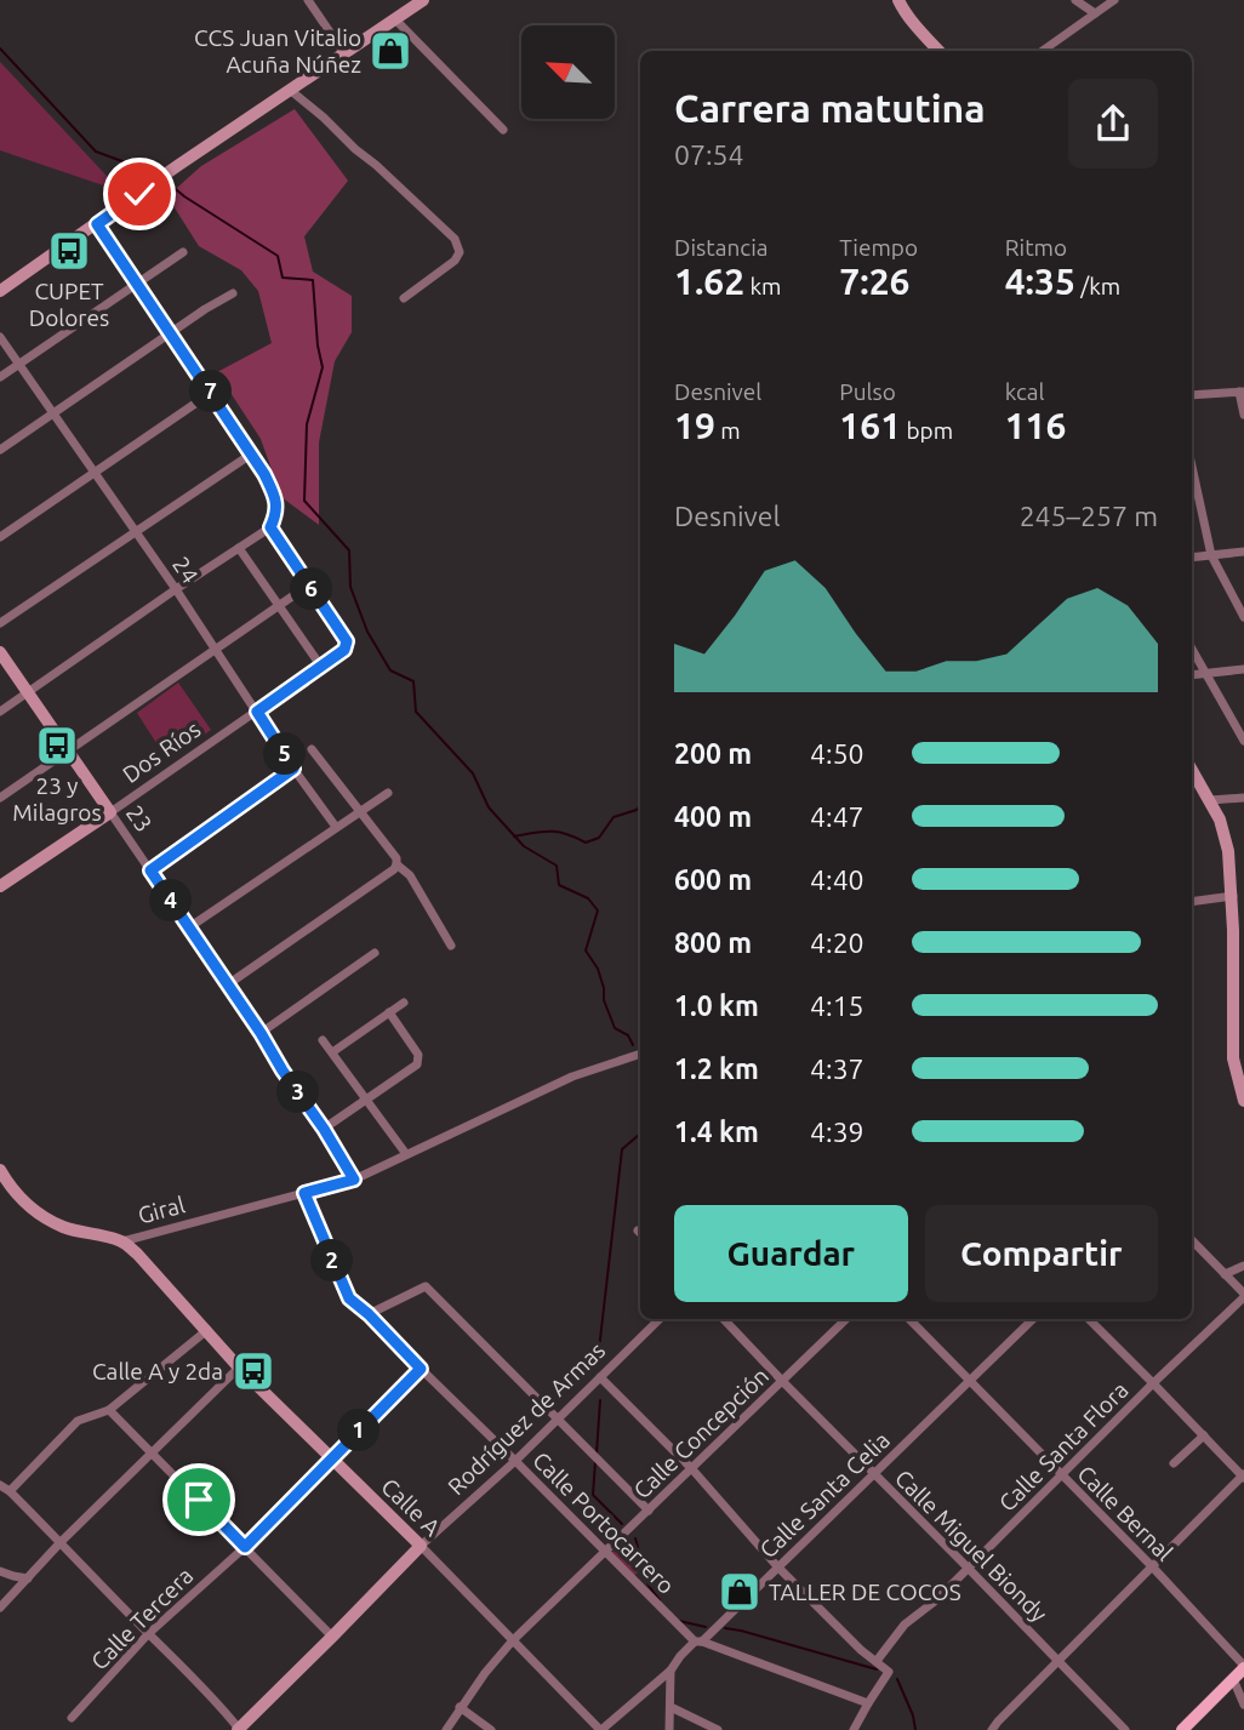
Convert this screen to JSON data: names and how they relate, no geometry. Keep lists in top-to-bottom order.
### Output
{
  "streets": {
    "street": [
      "24",
      "Dos Ríos",
      "23",
      "Giral",
      "Rodríguez de Armas",
      "Calle Concepción",
      "Calle Santa Flora",
      "Calle Santa Celia",
      "Calle A",
      "Calle Bernal",
      "Calle Portocarrero",
      "Calle Miguel Biondy",
      "Calle Tercera"
    ]
  },
  "crossings": [
    ["24", "Dos Ríos"],
    ["Dos Ríos", "23"],
    ["23", "Giral"],
    ["Giral", "Calle A"],
    ["Giral", "Calle Portocarrero"],
    ["Rodríguez de Armas", "Calle A"],
    ["Rodríguez de Armas", "Calle Portocarrero"],
    ["Calle Concepción", "Calle A"],
    ["Calle Concepción", "Calle Portocarrero"],
    ["Calle Concepción", "Calle Miguel Biondy"],
    ["Calle Santa Flora", "Calle Bernal"],
    ["Calle Santa Flora", "Calle Miguel Biondy"],
    ["Calle Santa Celia", "Calle A"],
    ["Calle Santa Celia", "Calle Bernal"],
    ["Calle Santa Celia", "Calle Portocarrero"],
    ["Calle Santa Celia", "Calle Miguel Biondy"],
    ["Calle A", "Calle Tercera"],
    ["Calle Portocarrero", "Calle Tercera"]
  ],
  "places": {
    "shop": ["CCS Juan Vitalio Acuña Núñez", "TALLER DE COCOS"],
    "bus stop": ["CUPET Dolores", "23 y Milagros", "Calle A y 2da"]
  },
  "north": "top left",
  "page": {
    "heading": ["Carrera matutina", "07:54"],
    "stats": [
      ["Distancia", "1.62 km"],
      ["Tiempo", "7:26"],
      ["Ritmo", "4:35 /km"],
      ["Desnivel", "19 m"],
      ["Pulso", "161 bpm"],
      ["kcal", "116"]
    ],
    "pins": [
      "7",
      "6",
      "5",
      "4",
      "3",
      "2",
      "1"
    ],
    "chart": ["Desnivel", "245–257 m"],
    "list": [
      {
        "name": "200 m",
        "note": "4:50"
      },
      {
        "name": "400 m",
        "note": "4:47"
      },
      {
        "name": "600 m",
        "note": "4:40"
      },
      {
        "name": "800 m",
        "note": "4:20"
      },
      {
        "name": "1.0 km",
        "note": "4:15"
      },
      {
        "name": "1.2 km",
        "note": "4:37"
      },
      {
        "name": "1.4 km",
        "note": "4:39"
      }
    ],
    "buttons": ["Guardar", "Compartir"]
  }
}
